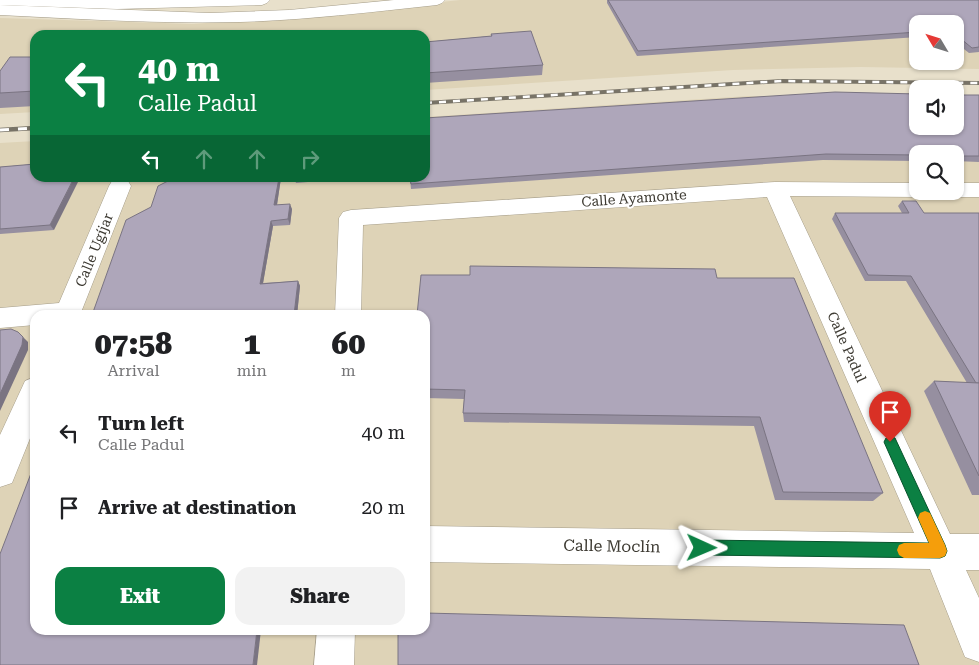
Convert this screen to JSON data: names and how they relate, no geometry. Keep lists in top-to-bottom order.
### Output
{
  "streets": {
    "main road": [
      "Calle Ayamonte",
      "Calle Ugíjar",
      "Calle Padul",
      "Calle Moclín"
    ]
  },
  "crossings": [
    ["Calle Ayamonte", "Calle Padul"],
    ["Calle Padul", "Calle Moclín"]
  ],
  "north": "top left",
  "page": {
    "turn": ["40 m", "Calle Padul"],
    "eta": [
      "07:58",
      "Arrival",
      "1",
      "min",
      "60",
      "m"
    ],
    "list": [
      {
        "name": "Turn left",
        "note": "Calle Padul",
        "value": "40 m"
      },
      {
        "name": "Arrive at destination",
        "value": "20 m"
      }
    ],
    "buttons": ["Exit", "Share"]
  }
}
